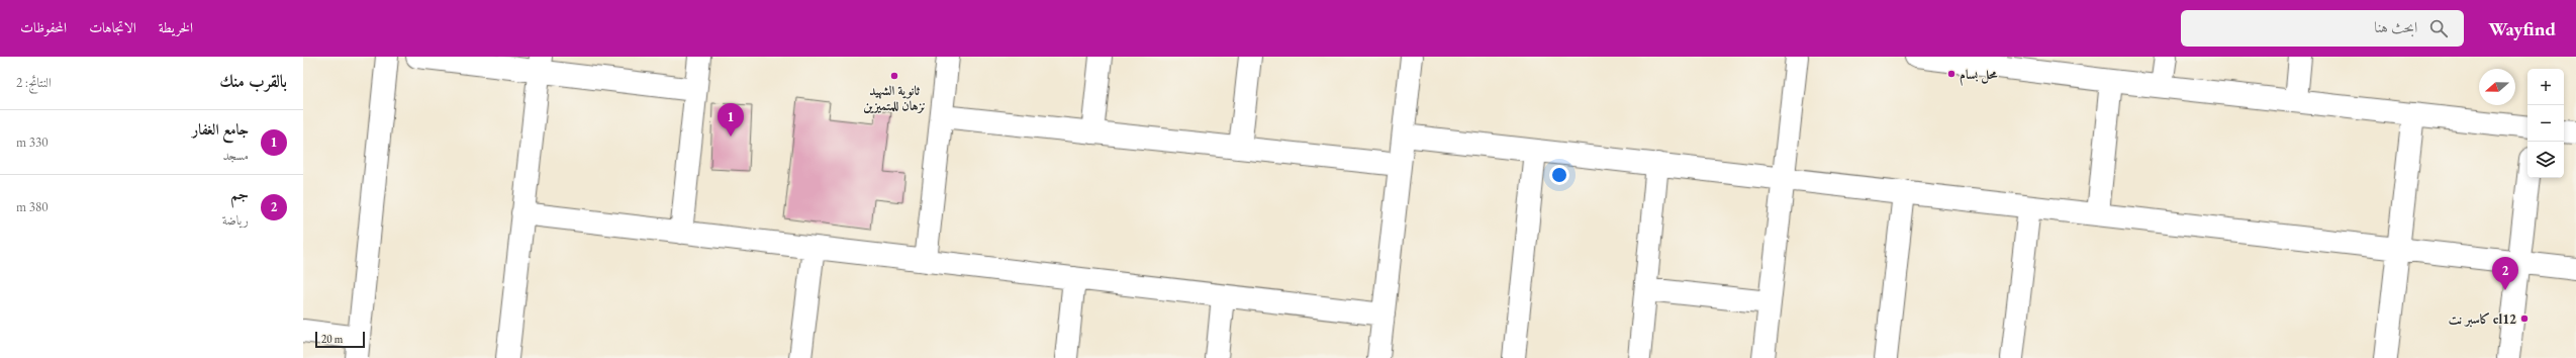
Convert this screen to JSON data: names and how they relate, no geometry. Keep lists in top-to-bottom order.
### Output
{
  "places": ["محل بسام", "ثانوية الشهيد نزهان للمتميزين", "كاسبر نت el12"],
  "scale_bar": "20 m",
  "north": "left",
  "page": {
    "header": "Wayfind",
    "search": "ابحث هنا",
    "nav": ["الخريطة", "الاتجاهات", "المحفوظات"],
    "heading": ["بالقرب منك", "النتائج: 2"],
    "map_buttons": ["+", "−"],
    "pins": ["1", "2"],
    "list": [
      {
        "mark": "1",
        "name": "جامع الغفار",
        "note": "مسجد",
        "value": "330 m"
      },
      {
        "mark": "2",
        "name": "جم",
        "note": "رياضة",
        "value": "380 m"
      }
    ],
    "scale": "20 m"
  }
}
